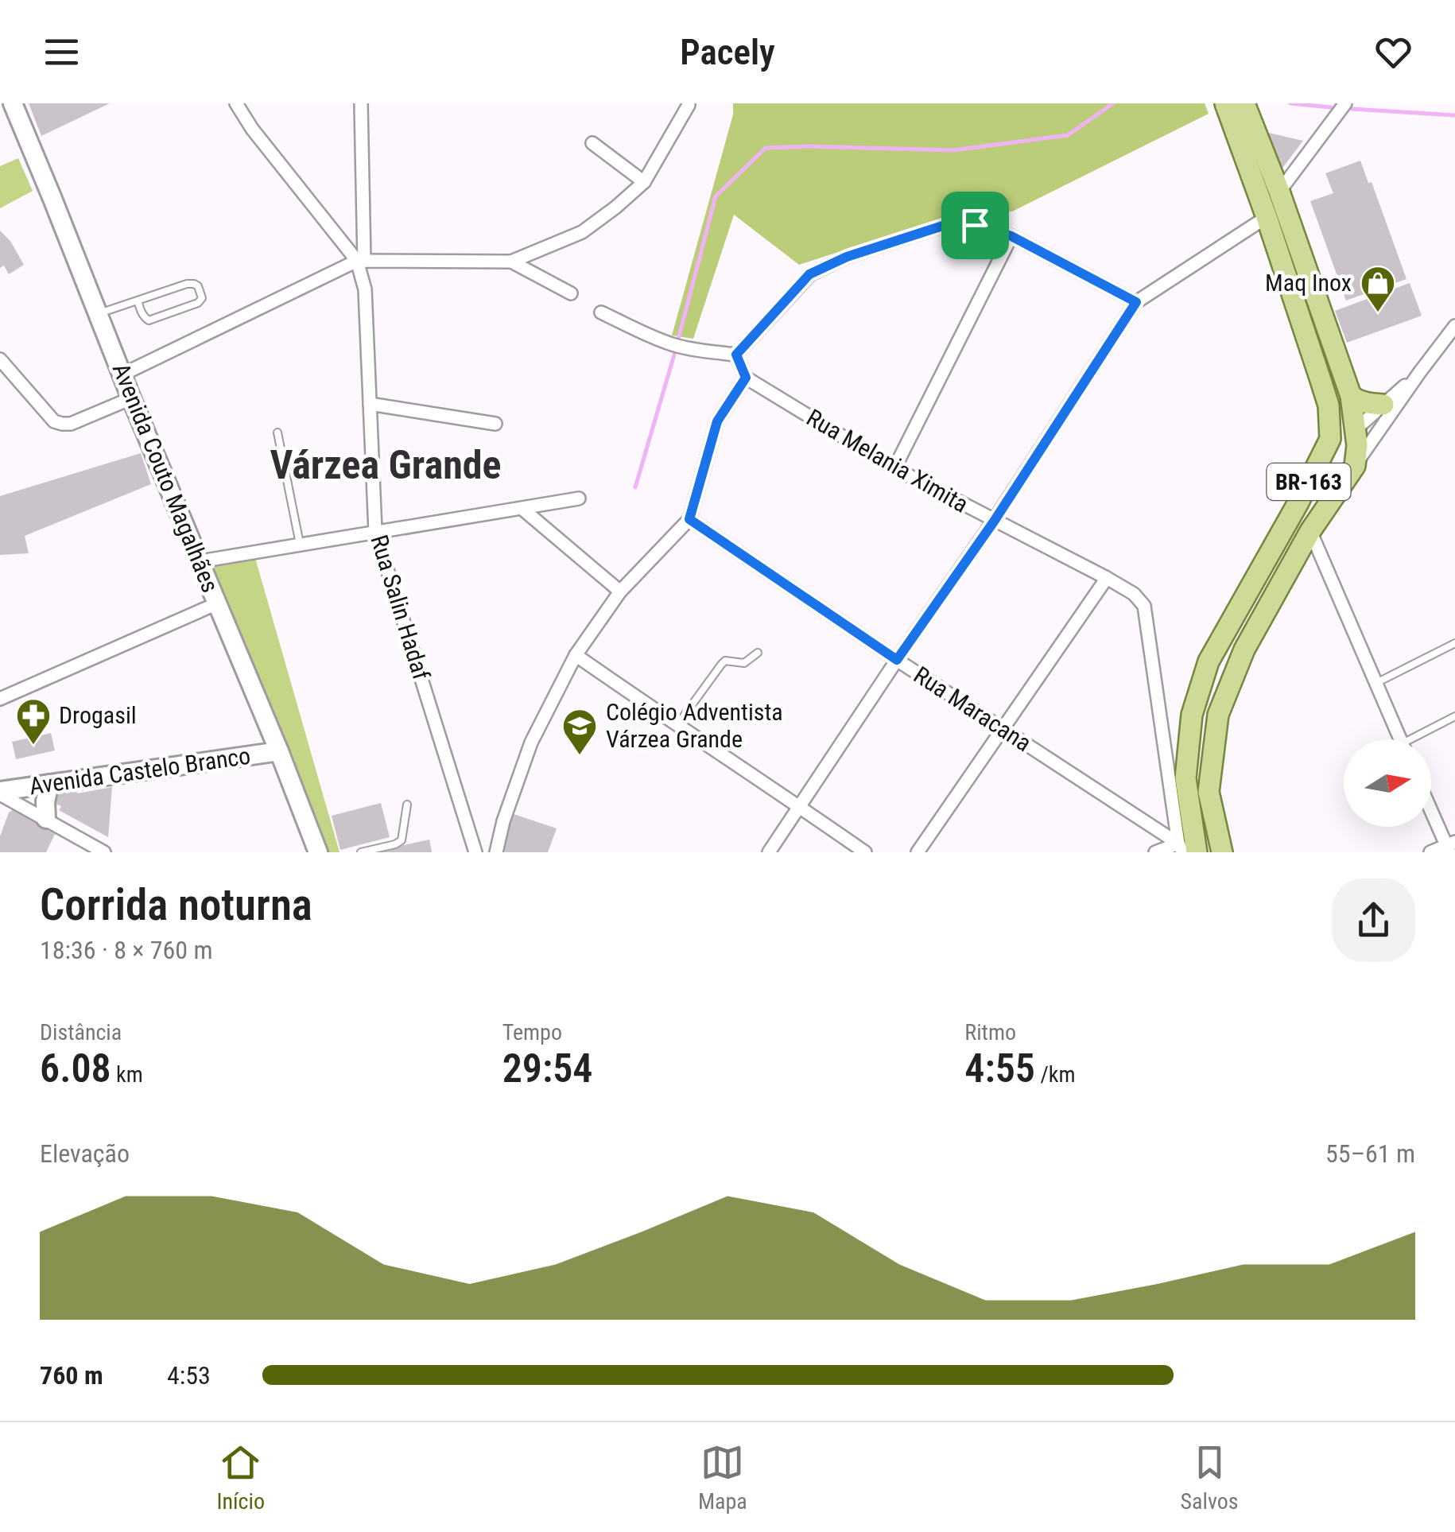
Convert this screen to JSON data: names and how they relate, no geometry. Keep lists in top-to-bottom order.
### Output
{
  "streets": {
    "main road": ["Avenida Couto Magalhães", "BR-163", "Avenida Castelo Branco"],
    "street": ["Rua Melania Ximita", "Rua Salin Hadaf", "Rua Maracana"]
  },
  "crossings": [
    ["Rua Melania Ximita", "BR-163"],
    ["Rua Melania Ximita", "Rua Maracana"],
    ["Avenida Couto Magalhães", "Avenida Castelo Branco"],
    ["BR-163", "Rua Maracana"]
  ],
  "districts": ["Várzea Grande"],
  "places": {
    "shop": ["Maq Inox"],
    "pharmacy": ["Drogasil"],
    "school or university": ["Colégio Adventista Várzea Grande"]
  },
  "north": "right",
  "page": {
    "header": "Pacely",
    "heading": ["Corrida noturna", "18:36 · 8 × 760 m"],
    "stats": [
      ["Distância", "6.08 km"],
      ["Tempo", "29:54"],
      ["Ritmo", "4:55 /km"]
    ],
    "chart": ["Elevação", "55–61 m"],
    "list": [
      {
        "name": "760 m",
        "note": "4:53"
      }
    ],
    "tabs": ["Início", "Mapa", "Salvos"]
  }
}
